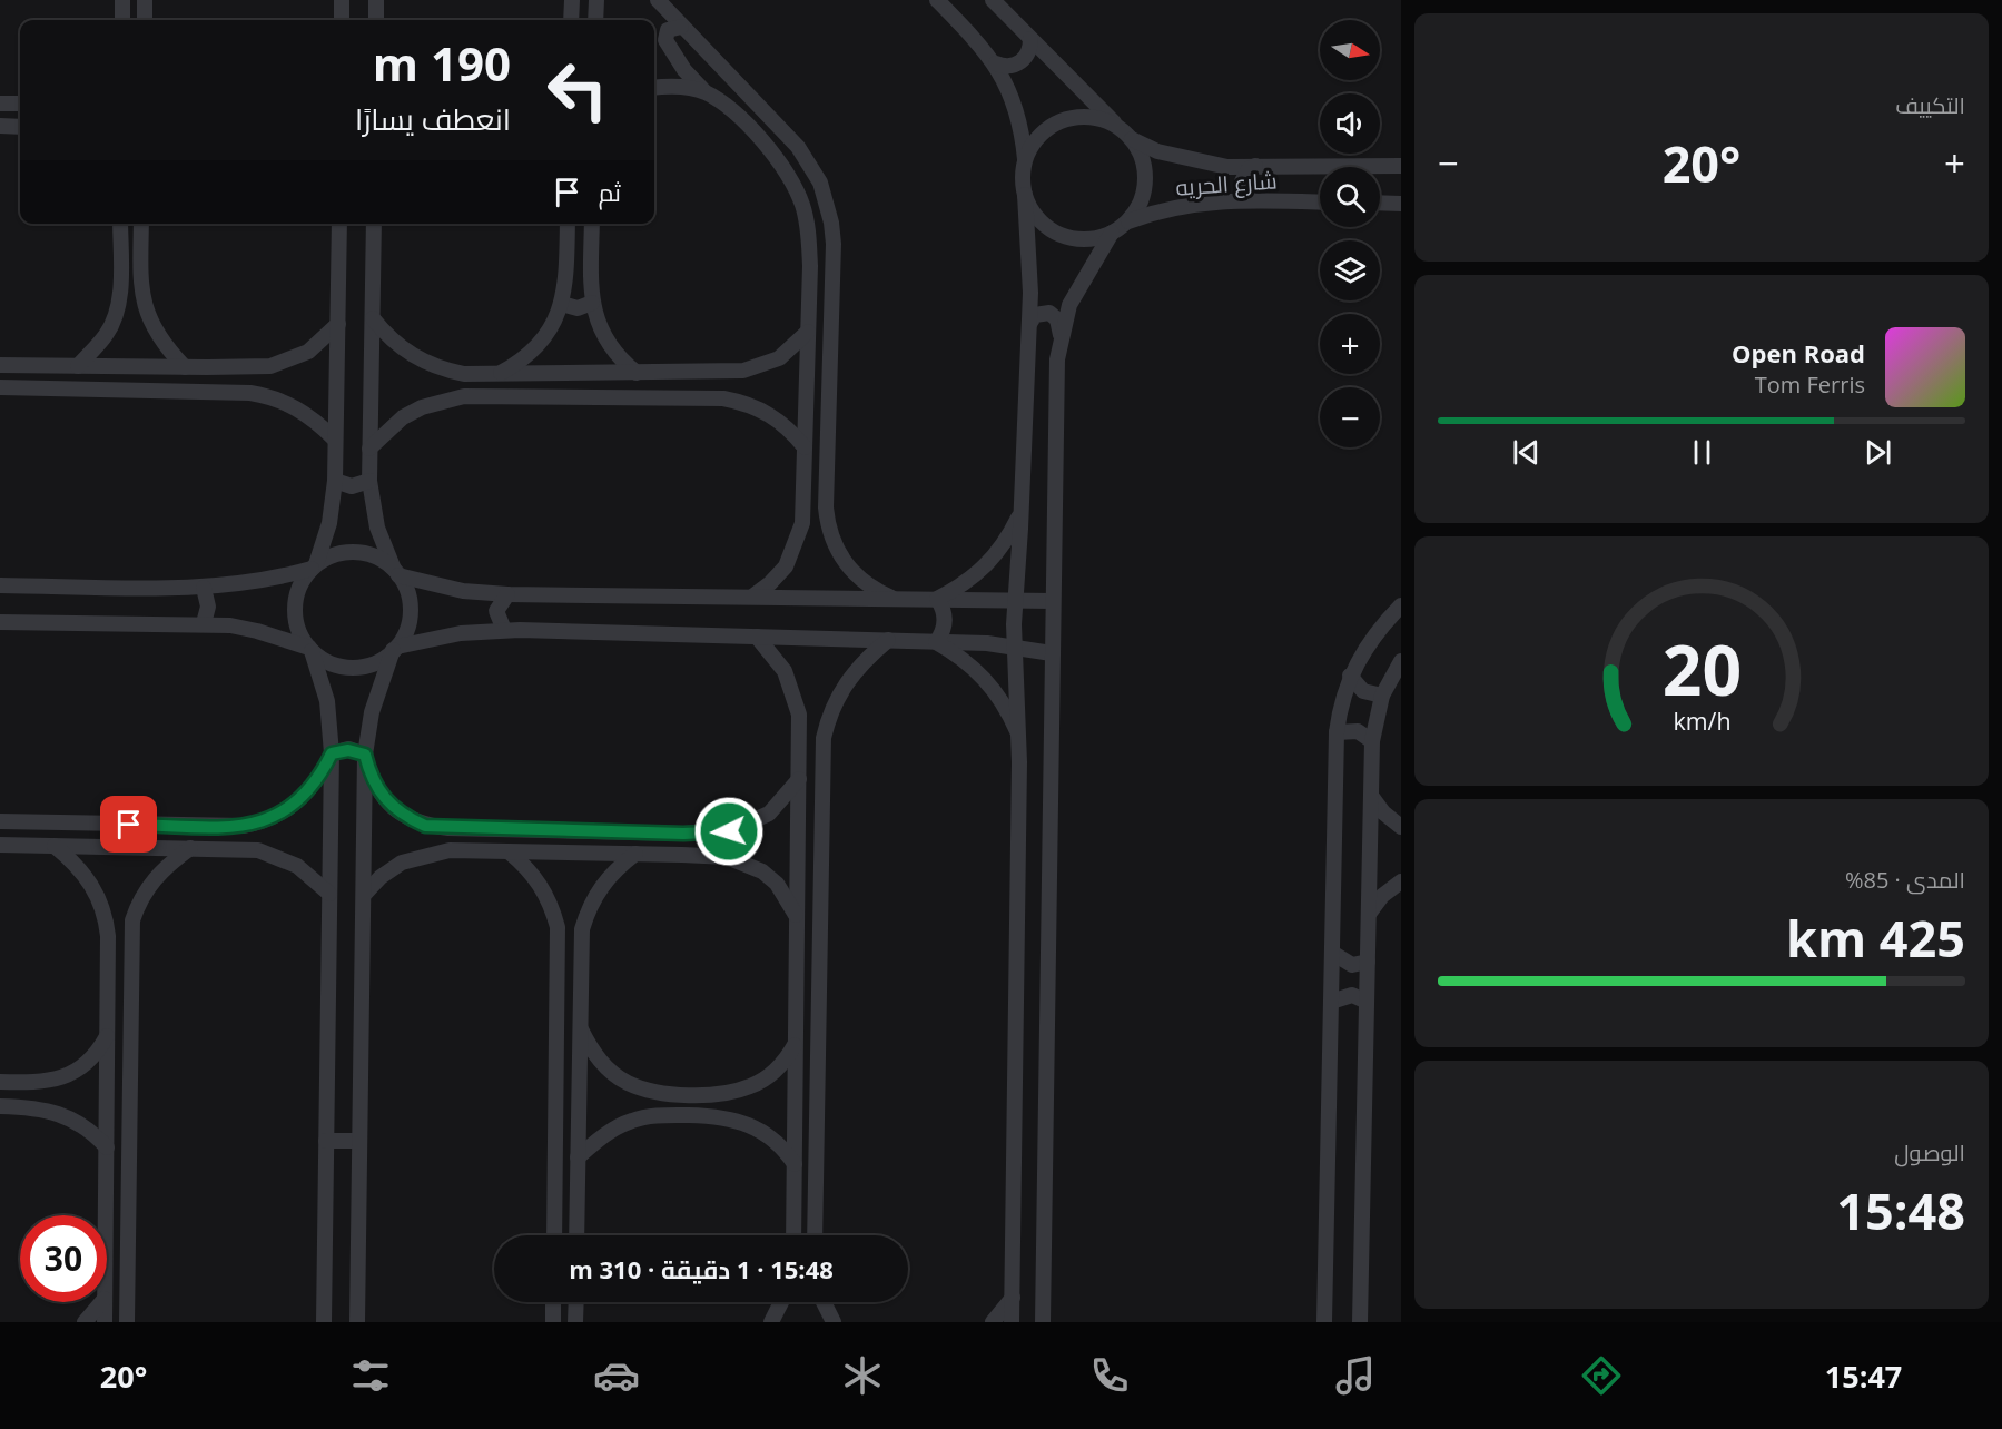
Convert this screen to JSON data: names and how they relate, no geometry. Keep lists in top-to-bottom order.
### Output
{
  "streets": {
    "street": ["شارع الحريه"]
  },
  "north": "right",
  "page": {
    "tile": [
      "التكييف",
      ["المدى · 85%", "425 km"],
      ["الوصول", "15:48"]
    ],
    "map_buttons": ["+", "−"],
    "turn": ["190 m", "انعطف يسارًا"],
    "heat": ["−", "20°", "+"],
    "then": "ثم",
    "song": ["Open Road", "Tom Ferris"],
    "limit": "30",
    "trip": "15:48 · 1 دقيقة · 310 m",
    "tabs": ["15:47", "20°"],
    "gauge": ["20", "km/h"]
  }
}
